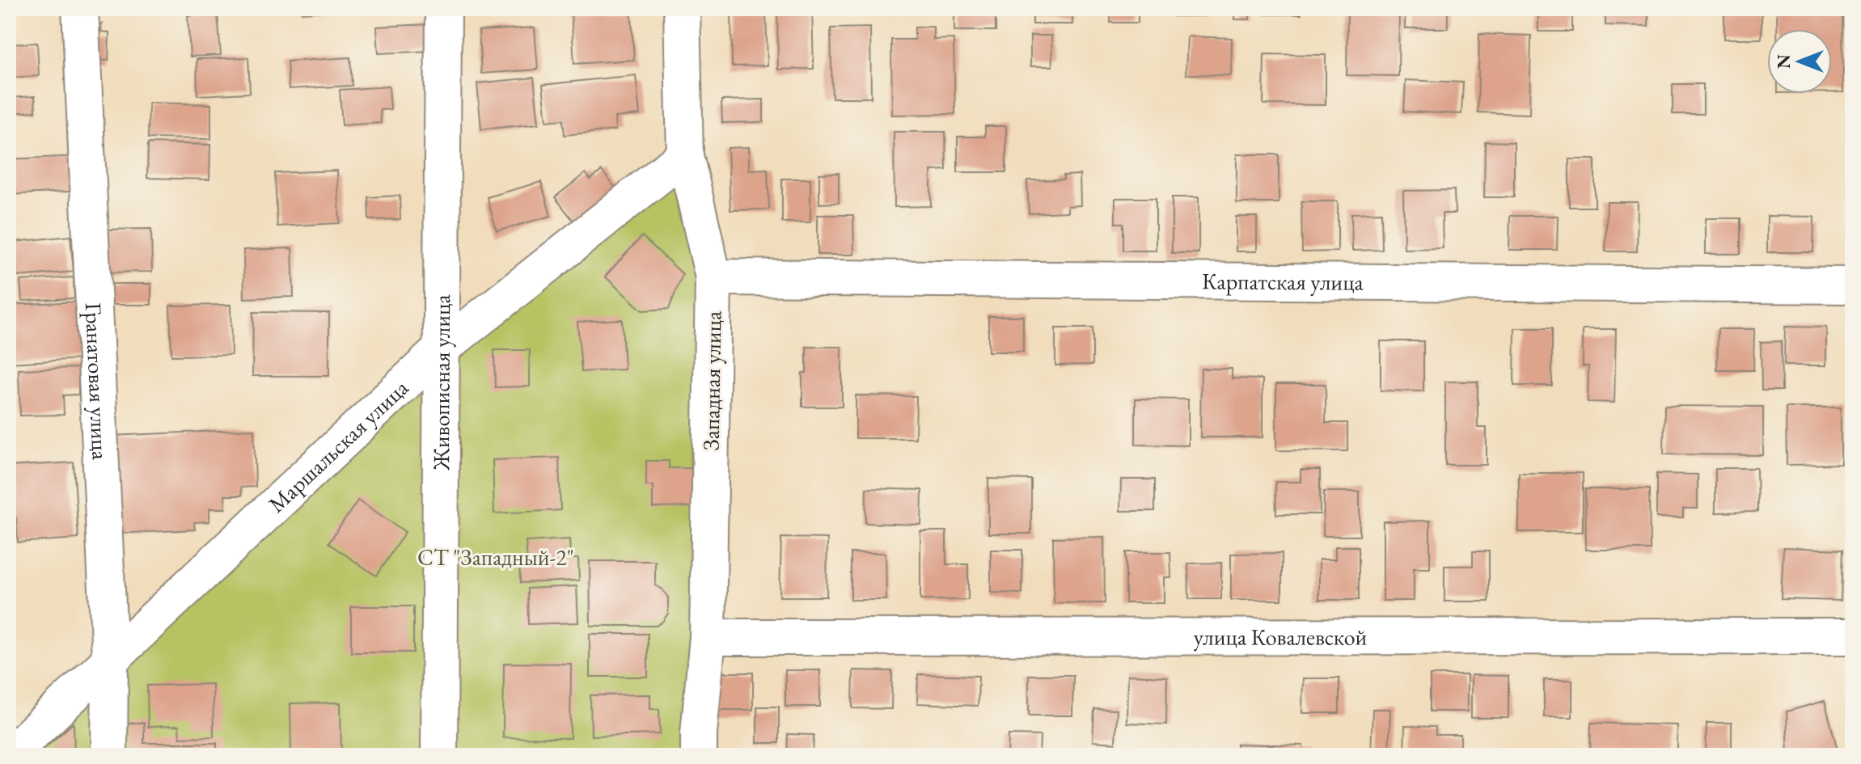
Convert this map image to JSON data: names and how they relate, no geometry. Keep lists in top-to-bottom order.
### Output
{
  "streets": {
    "street": [
      "Карпатская улица",
      "Западная улица",
      "Гранатовая улица",
      "Живописная улица",
      "Маршальская улица",
      "улица Ковалевской"
    ]
  },
  "crossings": [
    ["Карпатская улица", "Западная улица"],
    ["Западная улица", "Маршальская улица"],
    ["Западная улица", "улица Ковалевской"],
    ["Гранатовая улица", "Маршальская улица"],
    ["Живописная улица", "Маршальская улица"]
  ],
  "parks": ["СТ \"Западный-2\""],
  "north": "left"
}
